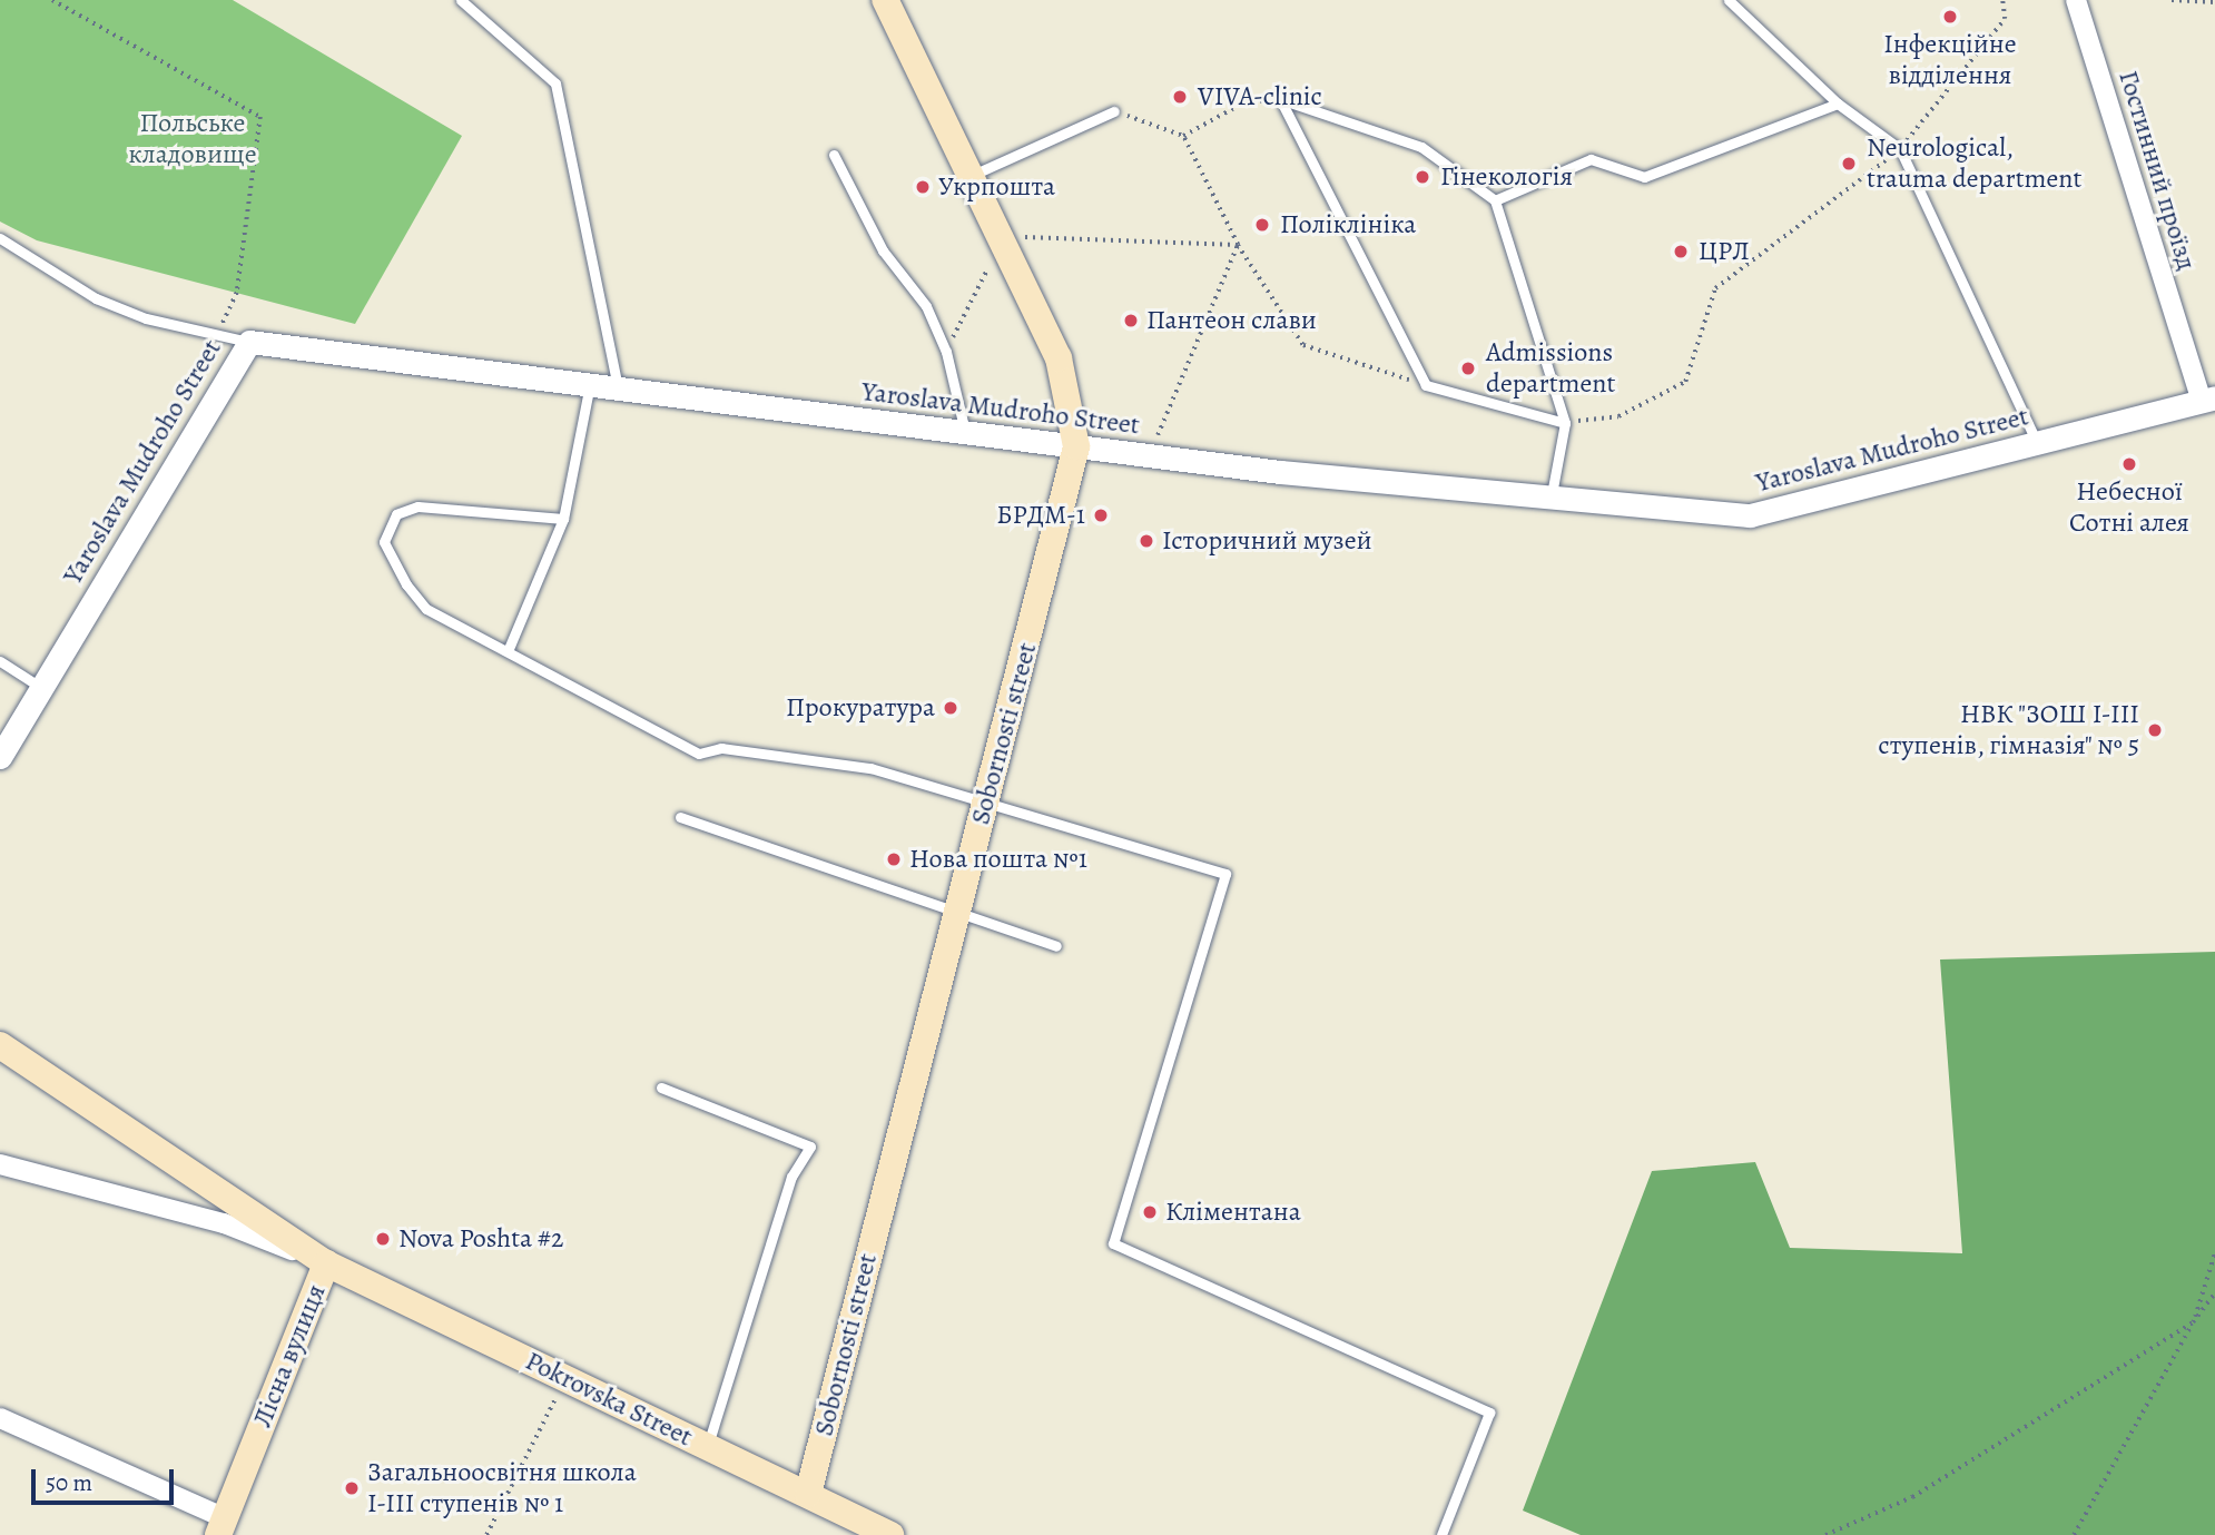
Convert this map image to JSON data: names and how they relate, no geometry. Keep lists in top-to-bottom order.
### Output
{
  "streets": {
    "main road": ["Sobornosti street", "Лісна вулиця", "Pokrovska Street"],
    "street": ["Гостинний проїзд", "Yaroslava Mudroho Street"]
  },
  "crossings": [
    ["Гостинний проїзд", "Yaroslava Mudroho Street"],
    ["Yaroslava Mudroho Street", "Sobornosti street"],
    ["Sobornosti street", "Pokrovska Street"],
    ["Лісна вулиця", "Pokrovska Street"]
  ],
  "parks": ["Польське кладовище"],
  "places": [
    "Інфекційне відділення",
    "VIVA-clinic",
    "Neurological, trauma department",
    "Гінекологія",
    "Укрпошта",
    "Поліклініка",
    "ЦРЛ",
    "Пантеон слави",
    "Admissions department",
    "Небесної Сотні алея",
    "БРДМ-1",
    "Історичний музей",
    "Прокуратура",
    "НВК \"ЗОШ І-ІІІ ступенів, гімназія\" № 5",
    "Нова пошта №1",
    "Кліментана",
    "Nova Poshta #2",
    "Загальноосвітня школа І-ІІІ ступенів № 1"
  ],
  "scale_bar": "50 m"
}
